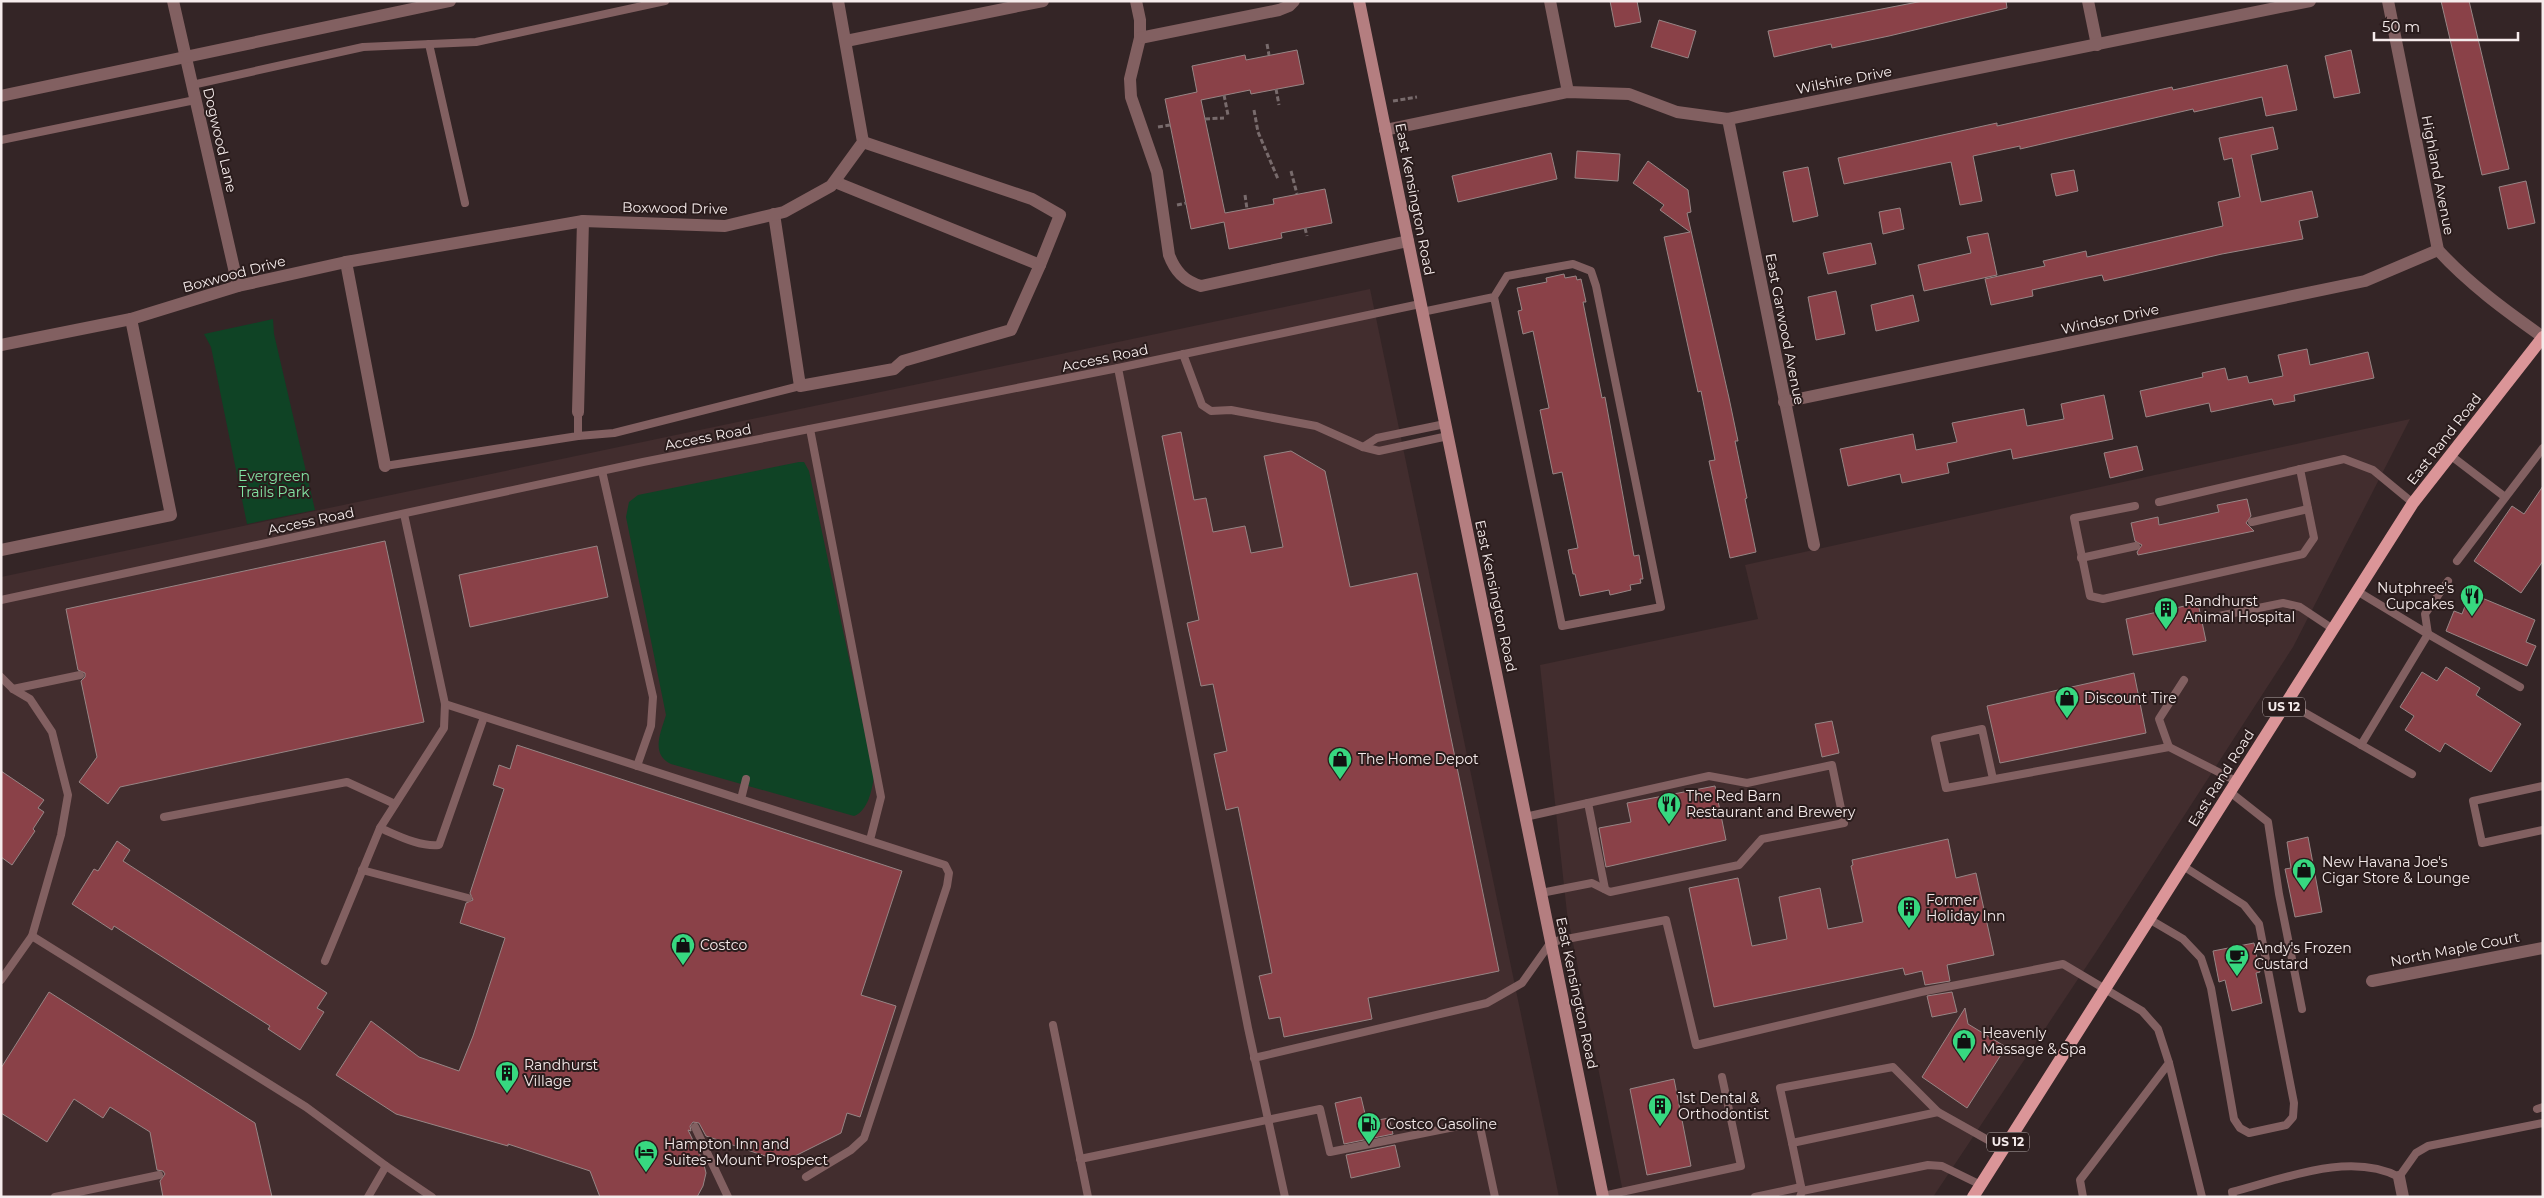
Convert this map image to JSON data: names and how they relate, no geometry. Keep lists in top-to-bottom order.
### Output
{
  "streets": {
    "main road": ["East Kensington Road", "East Rand Road", "US 12"],
    "street": [
      "Wilshire Drive",
      "Dogwood Lane",
      "Highland Avenue",
      "Boxwood Drive",
      "Windsor Drive",
      "East Garwood Avenue",
      "North Maple Court"
    ],
    "lane": ["Access Road"]
  },
  "crossings": [
    ["Wilshire Drive", "East Kensington Road"],
    ["Wilshire Drive", "East Garwood Avenue"],
    ["Dogwood Lane", "Boxwood Drive"],
    ["Highland Avenue", "Windsor Drive"],
    ["Highland Avenue", "East Rand Road"],
    ["East Kensington Road", "Access Road"],
    ["Windsor Drive", "East Garwood Avenue"]
  ],
  "parks": ["Evergreen Trails Park"],
  "places": {
    "restaurant": ["Nutphree's Cupcakes", "The Red Barn Restaurant and Brewery"],
    "building": [
      "Randhurst Animal Hospital",
      "Former Holiday Inn",
      "Randhurst Village",
      "1st Dental & Orthodontist"
    ],
    "shop": [
      "Discount Tire",
      "The Home Depot",
      "New Havana Joe's Cigar Store & Lounge",
      "Costco",
      "Heavenly Massage & Spa"
    ],
    "cafe": ["Andy's Frozen Custard"],
    "fuel station": ["Costco Gasoline"],
    "hotel": ["Hampton Inn and Suites- Mount Prospect"]
  },
  "scale_bar": "50 m"
}
